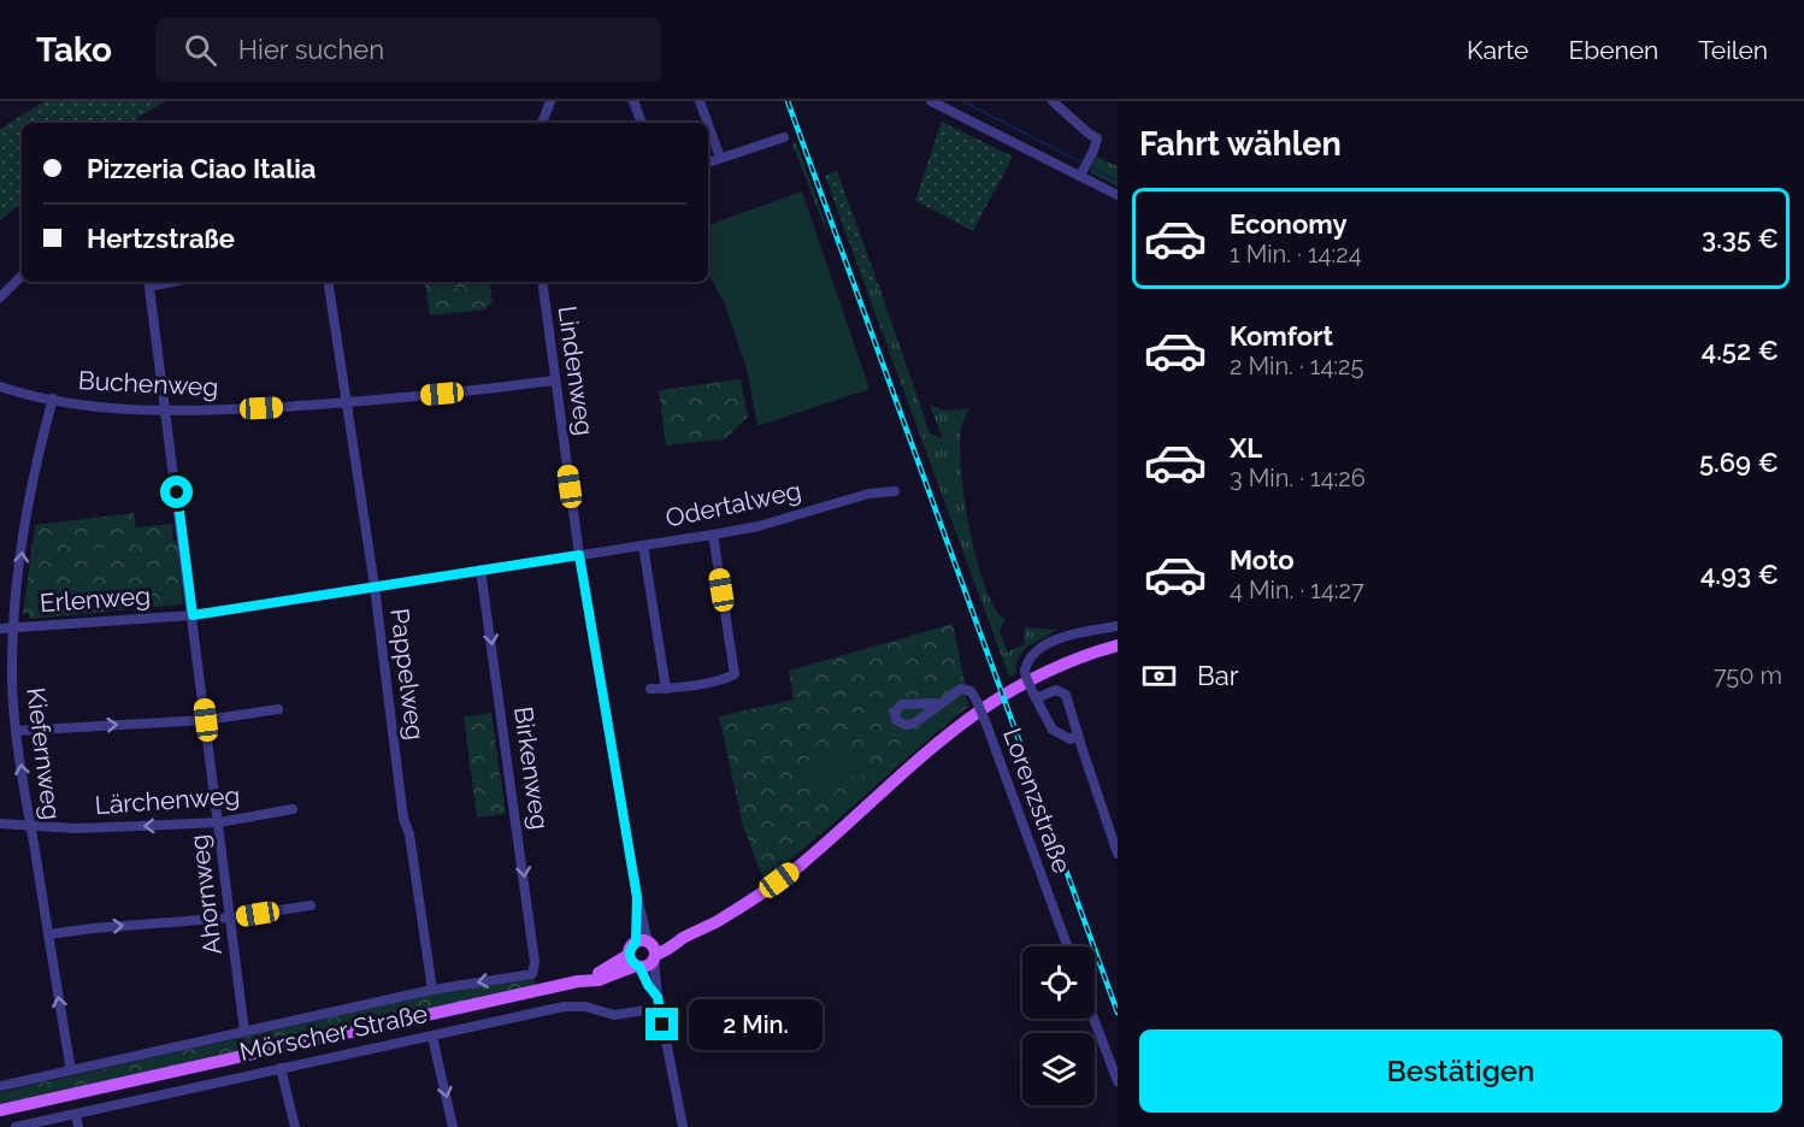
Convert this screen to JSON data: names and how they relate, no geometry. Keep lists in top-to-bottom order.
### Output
{
  "streets": {
    "main road": ["Mörscher Straße"],
    "street": [
      "Lindenweg",
      "Buchenweg",
      "Odertalweg",
      "Erlenweg",
      "Pappelweg",
      "Kiefernweg",
      "Birkenweg",
      "Lärchenweg",
      "Lorenzstraße",
      "Ahornweg"
    ]
  },
  "crossings": [
    ["Lindenweg", "Buchenweg"],
    ["Lindenweg", "Odertalweg"],
    ["Lindenweg", "Erlenweg"],
    ["Lindenweg", "Mörscher Straße"],
    ["Buchenweg", "Pappelweg"],
    ["Buchenweg", "Kiefernweg"],
    ["Buchenweg", "Ahornweg"],
    ["Odertalweg", "Erlenweg"],
    ["Erlenweg", "Pappelweg"],
    ["Erlenweg", "Kiefernweg"],
    ["Erlenweg", "Birkenweg"],
    ["Erlenweg", "Ahornweg"],
    ["Pappelweg", "Mörscher Straße"],
    ["Kiefernweg", "Lärchenweg"],
    ["Kiefernweg", "Mörscher Straße"],
    ["Birkenweg", "Mörscher Straße"],
    ["Lärchenweg", "Ahornweg"],
    ["Ahornweg", "Mörscher Straße"]
  ],
  "one_way": ["Kiefernweg", "Birkenweg", "Lärchenweg"],
  "page": {
    "header": "Tako",
    "search": "Hier suchen",
    "nav": ["Karte", "Ebenen", "Teilen"],
    "heading": "Fahrt wählen",
    "banner": ["Pizzeria Ciao Italia", "Hertzstraße"],
    "list": [
      {
        "name": "Economy",
        "note": "1 Min. · 14:24",
        "value": "3.35 €"
      },
      {
        "name": "Komfort",
        "note": "2 Min. · 14:25",
        "value": "4.52 €"
      },
      {
        "name": "XL",
        "note": "3 Min. · 14:26",
        "value": "5.69 €"
      },
      {
        "name": "Moto",
        "note": "4 Min. · 14:27",
        "value": "4.93 €"
      }
    ],
    "pay": ["Bar", "750 m"],
    "bubble": "2 Min.",
    "buttons": "Bestätigen"
  }
}
